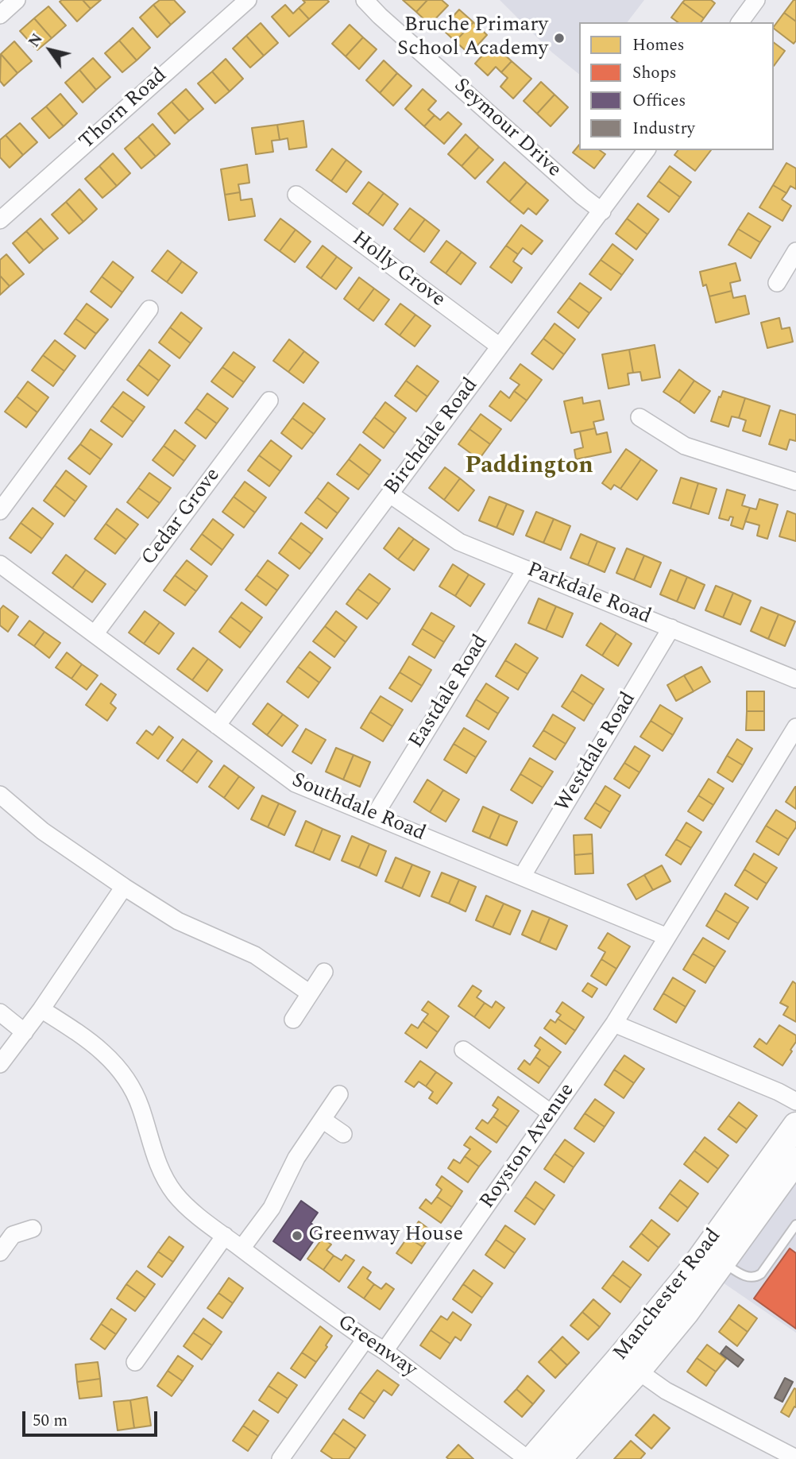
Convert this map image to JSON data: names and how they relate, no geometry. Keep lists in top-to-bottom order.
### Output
{
  "streets": {
    "main road": ["Manchester Road"],
    "street": [
      "Thorn Road",
      "Seymour Drive",
      "Holly Grove",
      "Birchdale Road",
      "Cedar Grove",
      "Parkdale Road",
      "Eastdale Road",
      "Westdale Road",
      "Southdale Road",
      "Royston Avenue",
      "Greenway"
    ]
  },
  "crossings": [
    ["Seymour Drive", "Birchdale Road"],
    ["Holly Grove", "Birchdale Road"],
    ["Birchdale Road", "Parkdale Road"],
    ["Birchdale Road", "Southdale Road"],
    ["Cedar Grove", "Southdale Road"],
    ["Parkdale Road", "Eastdale Road"],
    ["Parkdale Road", "Westdale Road"],
    ["Eastdale Road", "Southdale Road"],
    ["Westdale Road", "Southdale Road"],
    ["Royston Avenue", "Greenway"],
    ["Manchester Road", "Greenway"]
  ],
  "districts": ["Paddington"],
  "places": ["Bruche Primary School Academy", "Greenway House"],
  "legend": [
    "Homes",
    "Shops",
    "Offices",
    "Industry"
  ],
  "scale_bar": "50 m",
  "north": "top left"
}
